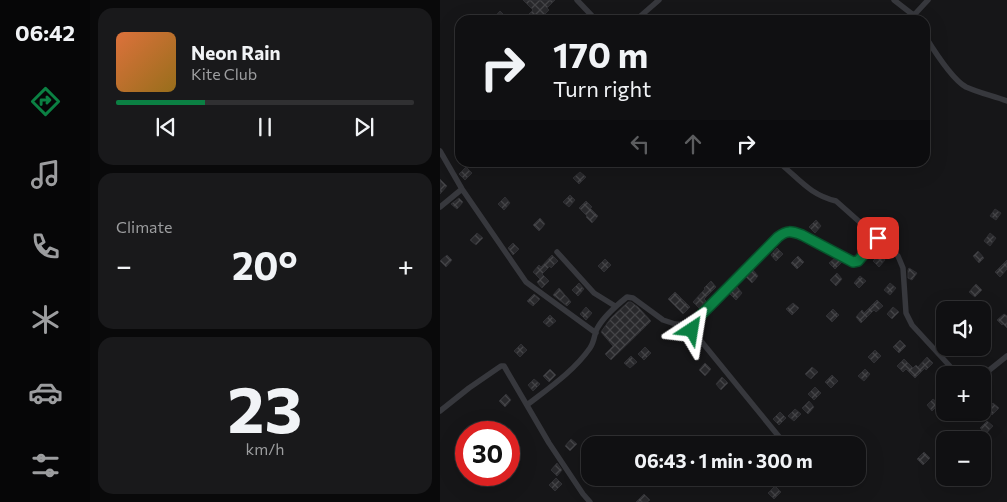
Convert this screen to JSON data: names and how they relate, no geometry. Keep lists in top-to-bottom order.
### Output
{
  "page": {
    "tabs": "06:42",
    "turn": ["170 m", "Turn right"],
    "song": ["Neon Rain", "Kite Club"],
    "tile": [
      "Climate",
      ["23", "km/h"]
    ],
    "heat": ["−", "20°", "+"],
    "map_buttons": ["+", "−"],
    "limit": "30",
    "trip": "06:43 · 1 min · 300 m"
  }
}
